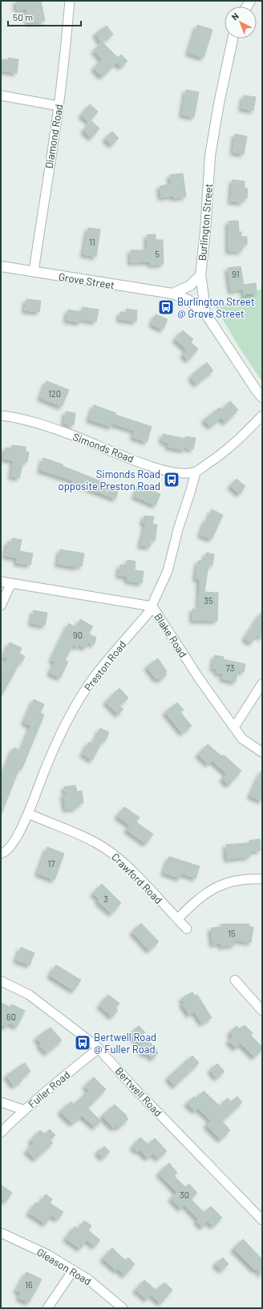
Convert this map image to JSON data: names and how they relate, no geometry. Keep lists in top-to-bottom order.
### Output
{
  "streets": {
    "main road": ["Burlington Street", "Grove Street"],
    "street": [
      "Diamond Road",
      "Simonds Road",
      "Blake Road",
      "Preston Road",
      "Crawford Road",
      "Fuller Road",
      "Bertwell Road",
      "Gleason Road"
    ]
  },
  "crossings": [
    ["Diamond Road", "Grove Street"],
    ["Burlington Street", "Grove Street"],
    ["Simonds Road", "Preston Road"],
    ["Blake Road", "Preston Road"],
    ["Preston Road", "Crawford Road"],
    ["Fuller Road", "Bertwell Road"]
  ],
  "places": {
    "bus stop": ["Burlington Street @ Grove Street", "Simonds Road opposite Preston Road", "Bertwell Road @ Fuller Road"]
  },
  "house_numbers": [
    "11",
    "5",
    "91",
    "120",
    "35",
    "90",
    "73",
    "17",
    "3",
    "15",
    "60",
    "30",
    "16"
  ],
  "scale_bar": "50 m",
  "north": "top left"
}
